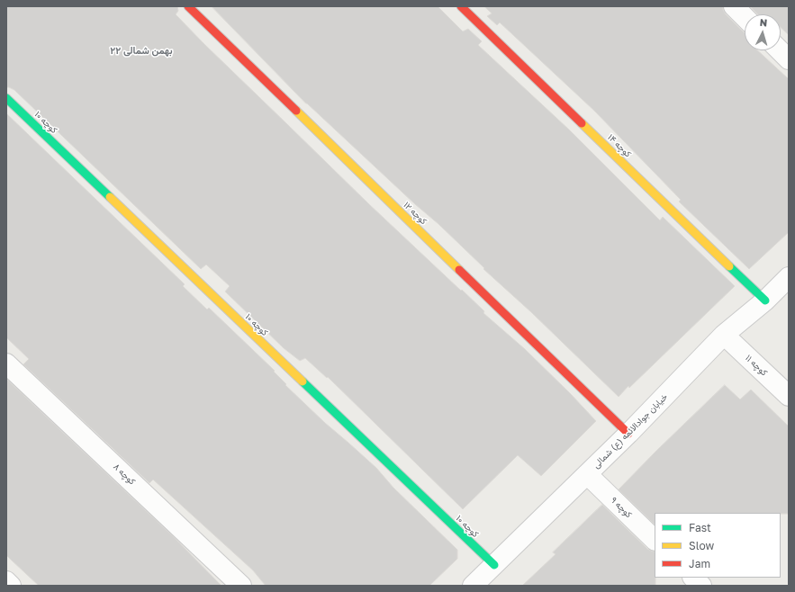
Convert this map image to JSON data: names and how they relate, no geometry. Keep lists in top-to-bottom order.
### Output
{
  "streets": {
    "street": [
      "کوچه ۱۰",
      "کوچه ۱۴",
      "کوچه ۱۲",
      "کوچه ۱۱",
      "خیابان جوادالائمه (ع) شمالی",
      "کوچه ۸",
      "کوچه ۹"
    ]
  },
  "crossings": [
    ["کوچه ۱۰", "خیابان جوادالائمه (ع) شمالی"],
    ["کوچه ۱۴", "خیابان جوادالائمه (ع) شمالی"],
    ["کوچه ۱۲", "خیابان جوادالائمه (ع) شمالی"],
    ["کوچه ۱۱", "خیابان جوادالائمه (ع) شمالی"],
    ["خیابان جوادالائمه (ع) شمالی", "کوچه ۹"]
  ],
  "districts": ["۲۲ بهمن شمالی"],
  "legend": ["Fast", "Slow", "Jam"],
  "north": "top"
}
